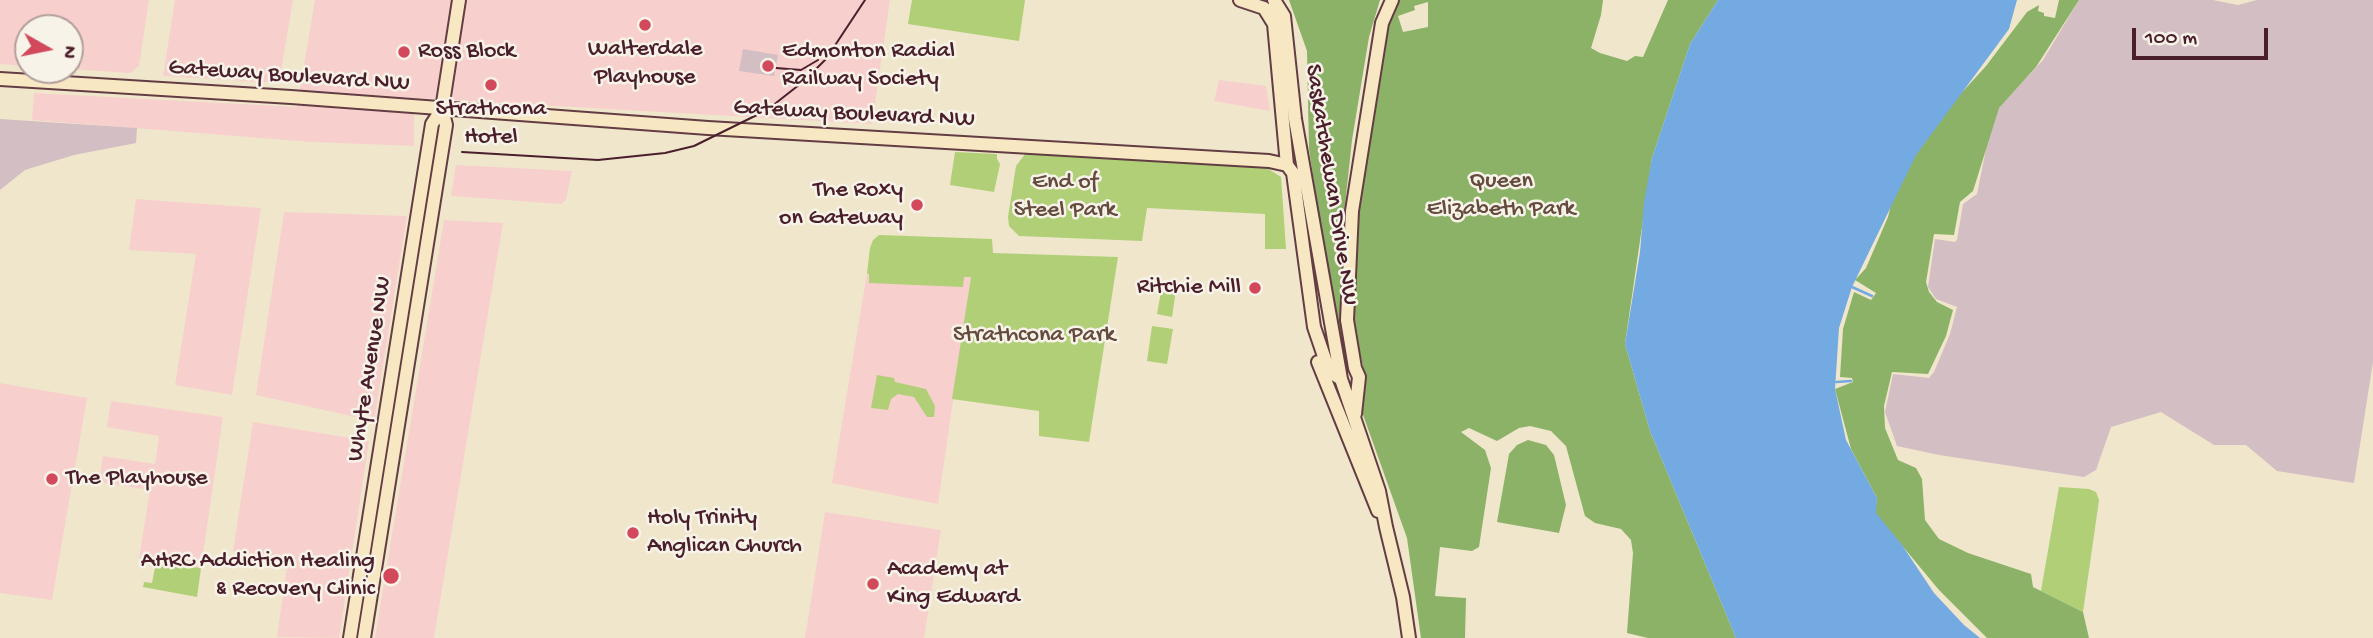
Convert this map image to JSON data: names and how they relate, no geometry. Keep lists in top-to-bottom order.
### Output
{
  "streets": {
    "main road": ["Gateway Boulevard NW", "Saskatchewan Drive NW", "Whyte Avenue NW"]
  },
  "crossings": [
    ["Gateway Boulevard NW", "Saskatchewan Drive NW"],
    ["Gateway Boulevard NW", "Whyte Avenue NW"]
  ],
  "parks": ["Queen Elizabeth Park", "End of Steel Park", "Strathcona Park"],
  "places": [
    "Walterdale Playhouse",
    "Ross Block",
    "Edmonton Radial Railway Society",
    "Strathcona Hotel",
    "The Roxy on Gateway",
    "Ritchie Mill",
    "The Playhouse",
    "Holy Trinity Anglican Church",
    "AHRC Addiction Healing & Recovery Clinic",
    "Academy at King Edward"
  ],
  "scale_bar": "100 m",
  "north": "right"
}
